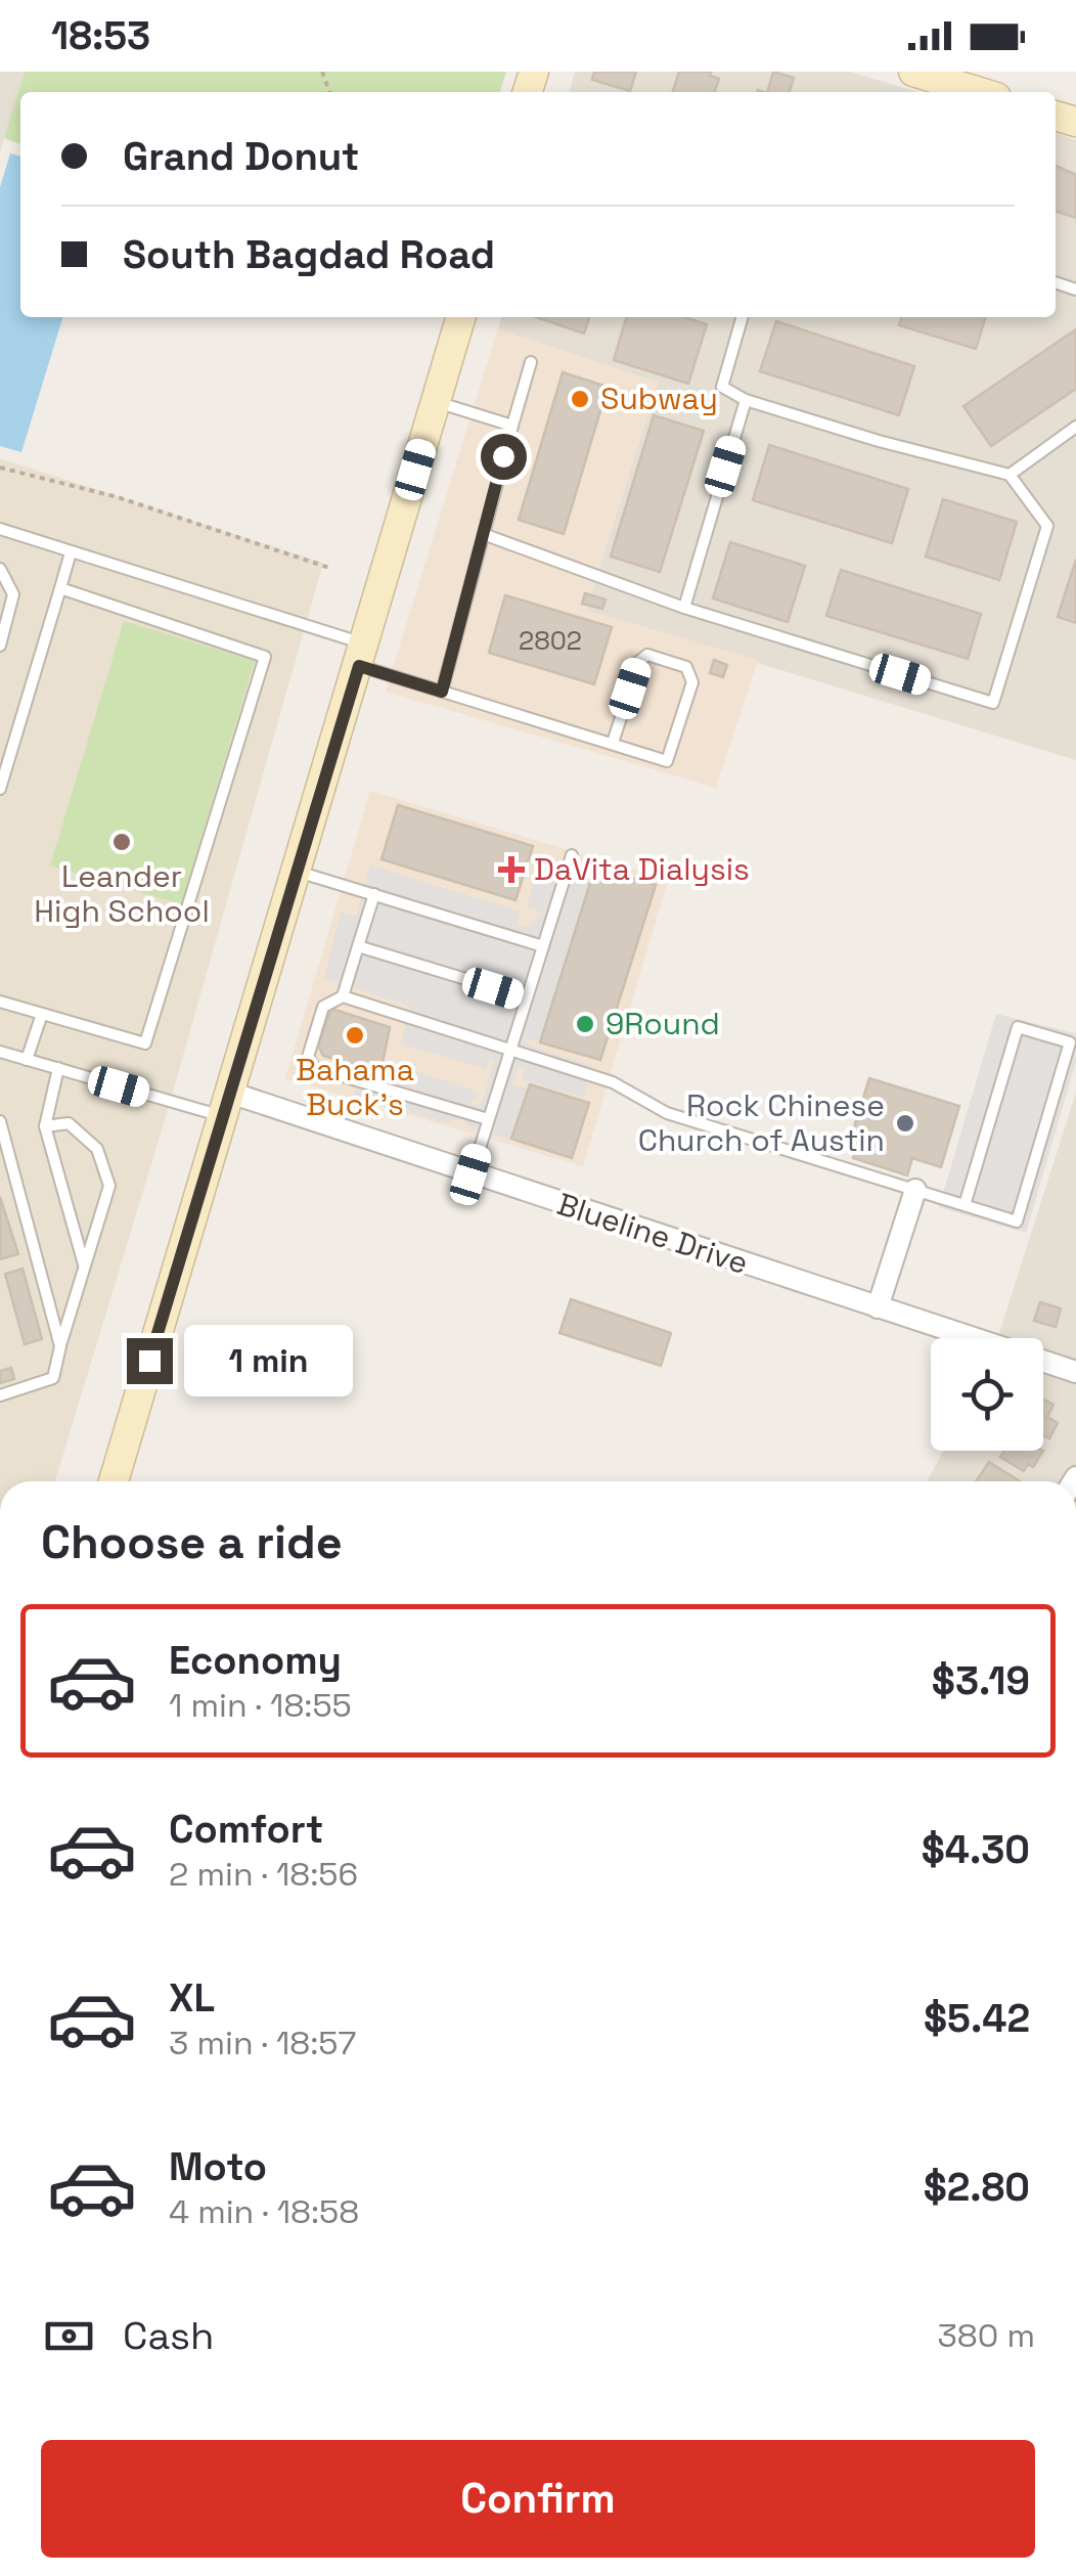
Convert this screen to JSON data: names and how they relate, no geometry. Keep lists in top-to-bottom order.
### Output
{
  "streets": {
    "street": ["Blueline Drive"]
  },
  "places": {
    "other": [
      "Subway",
      "Leander High School",
      "9Round",
      "Bahama Buck's",
      "Rock Chinese Church of Austin"
    ],
    "health": ["DaVita Dialysis"]
  },
  "house_numbers": ["2802"],
  "page": {
    "status": "18:53",
    "banner": ["Grand Donut", "South Bagdad Road"],
    "bubble": "1 min",
    "heading": "Choose a ride",
    "list": [
      {
        "name": "Economy",
        "note": "1 min · 18:55",
        "value": "$3.19"
      },
      {
        "name": "Comfort",
        "note": "2 min · 18:56",
        "value": "$4.30"
      },
      {
        "name": "XL",
        "note": "3 min · 18:57",
        "value": "$5.42"
      },
      {
        "name": "Moto",
        "note": "4 min · 18:58",
        "value": "$2.80"
      }
    ],
    "pay": ["Cash", "380 m"],
    "buttons": "Confirm"
  }
}
